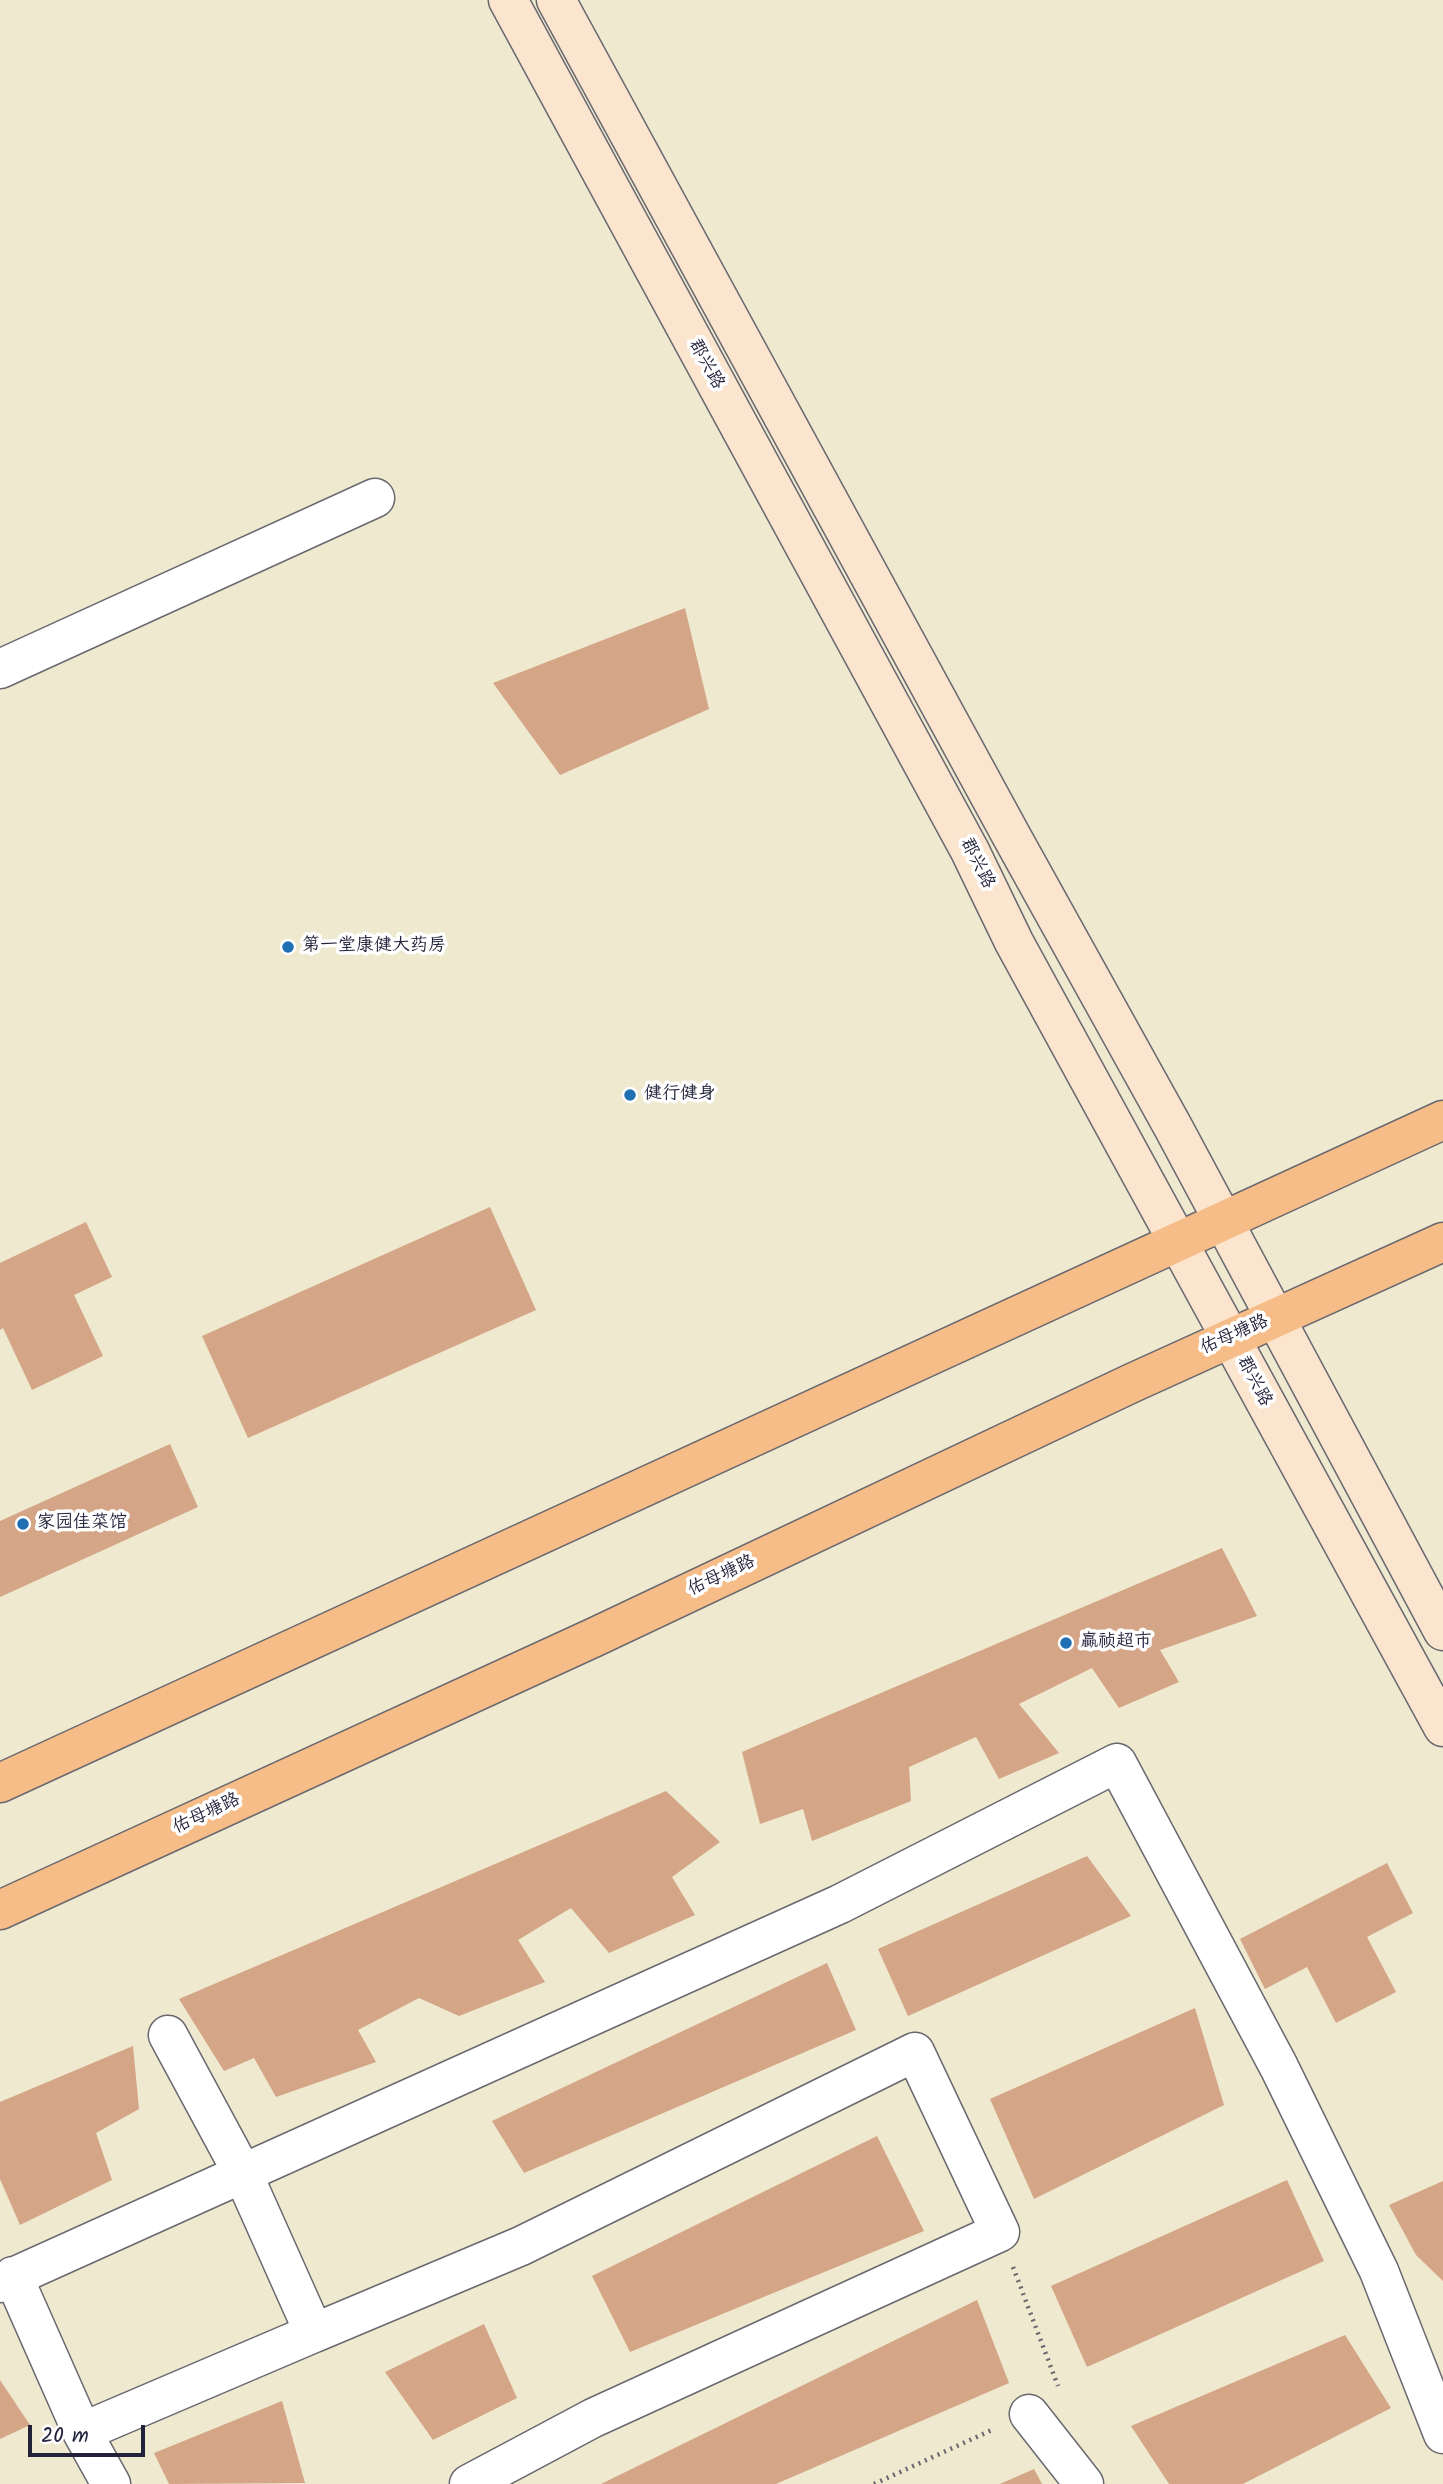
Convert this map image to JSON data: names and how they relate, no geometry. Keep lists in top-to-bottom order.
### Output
{
  "streets": {
    "main road": ["郡兴路", "佑母塘路"]
  },
  "crossings": [
    ["郡兴路", "佑母塘路"]
  ],
  "places": [
    "第一堂康健大药房",
    "健行健身",
    "家园佳菜馆",
    "赢祯超市"
  ],
  "scale_bar": "20 m"
}
